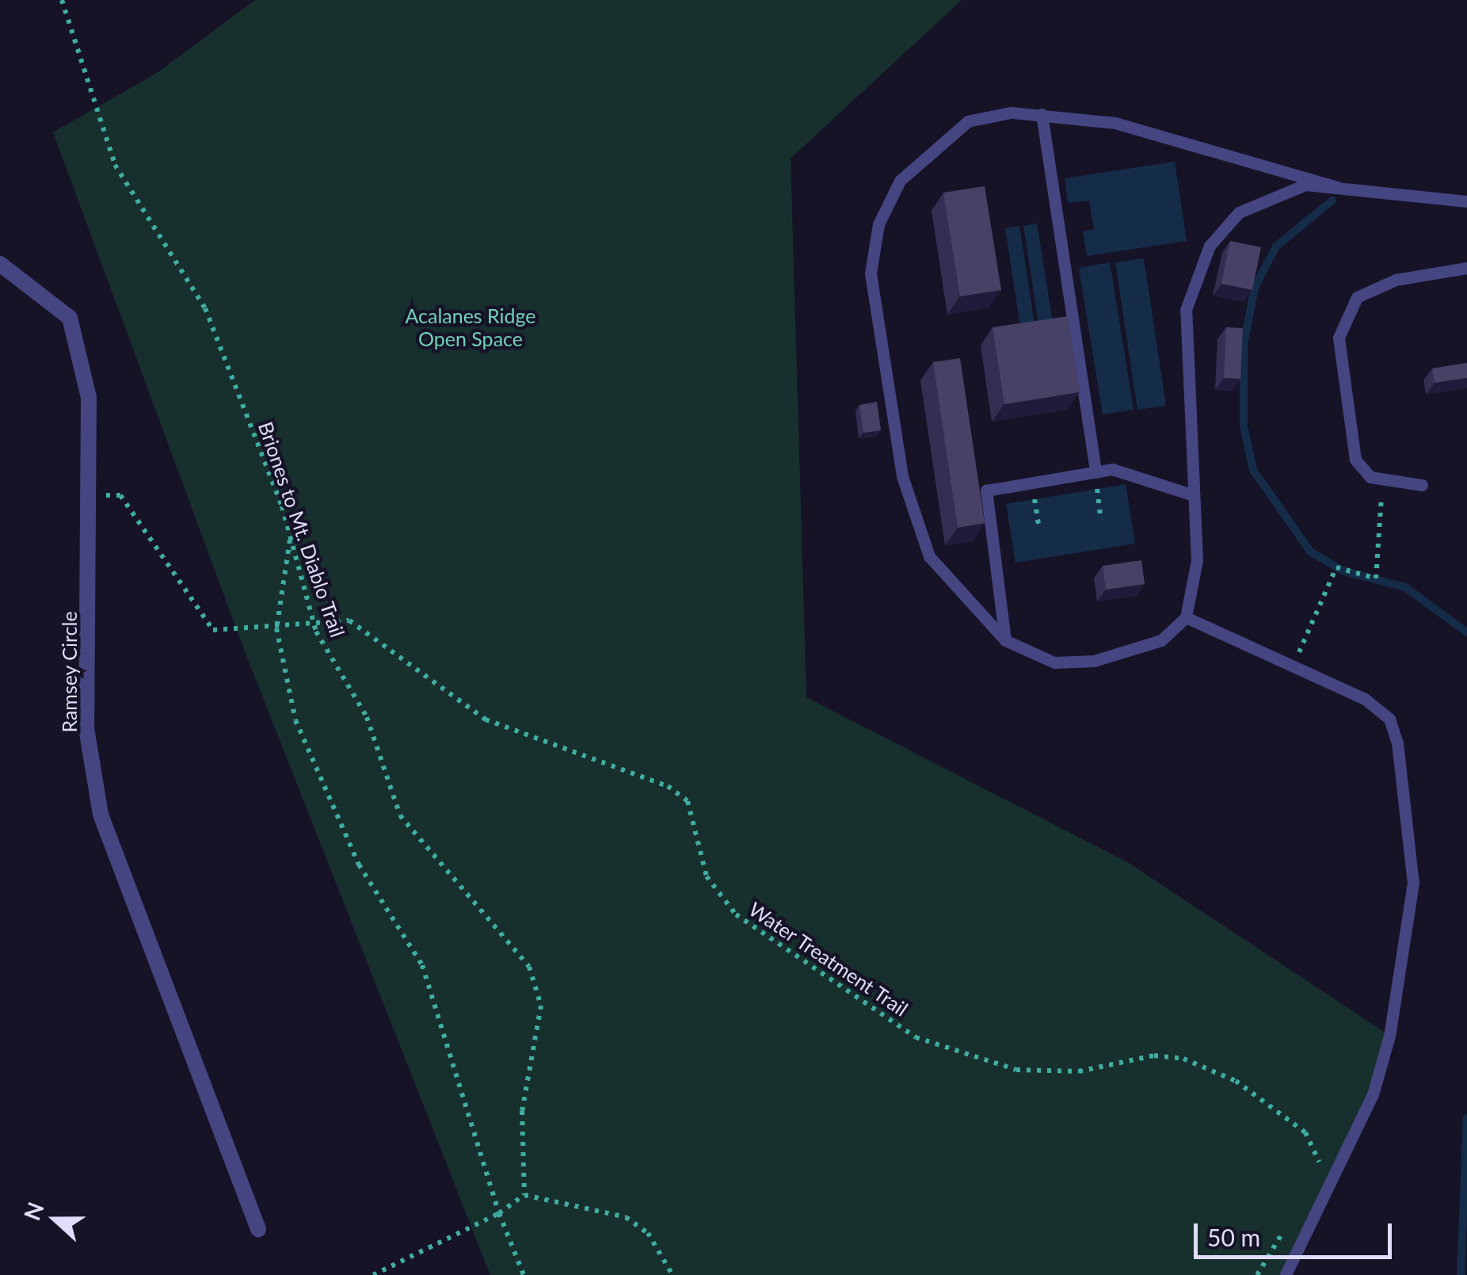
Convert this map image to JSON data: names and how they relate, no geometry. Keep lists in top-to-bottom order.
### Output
{
  "streets": {
    "street": ["Ramsey Circle"],
    "path": ["Briones to Mt. Diablo Trail", "Water Treatment Trail"]
  },
  "crossings": [
    ["Briones to Mt. Diablo Trail", "Water Treatment Trail"],
    ["Ramsey Circle", "Water Treatment Trail"]
  ],
  "parks": ["Acalanes Ridge Open Space"],
  "scale_bar": "50 m",
  "north": "left"
}
